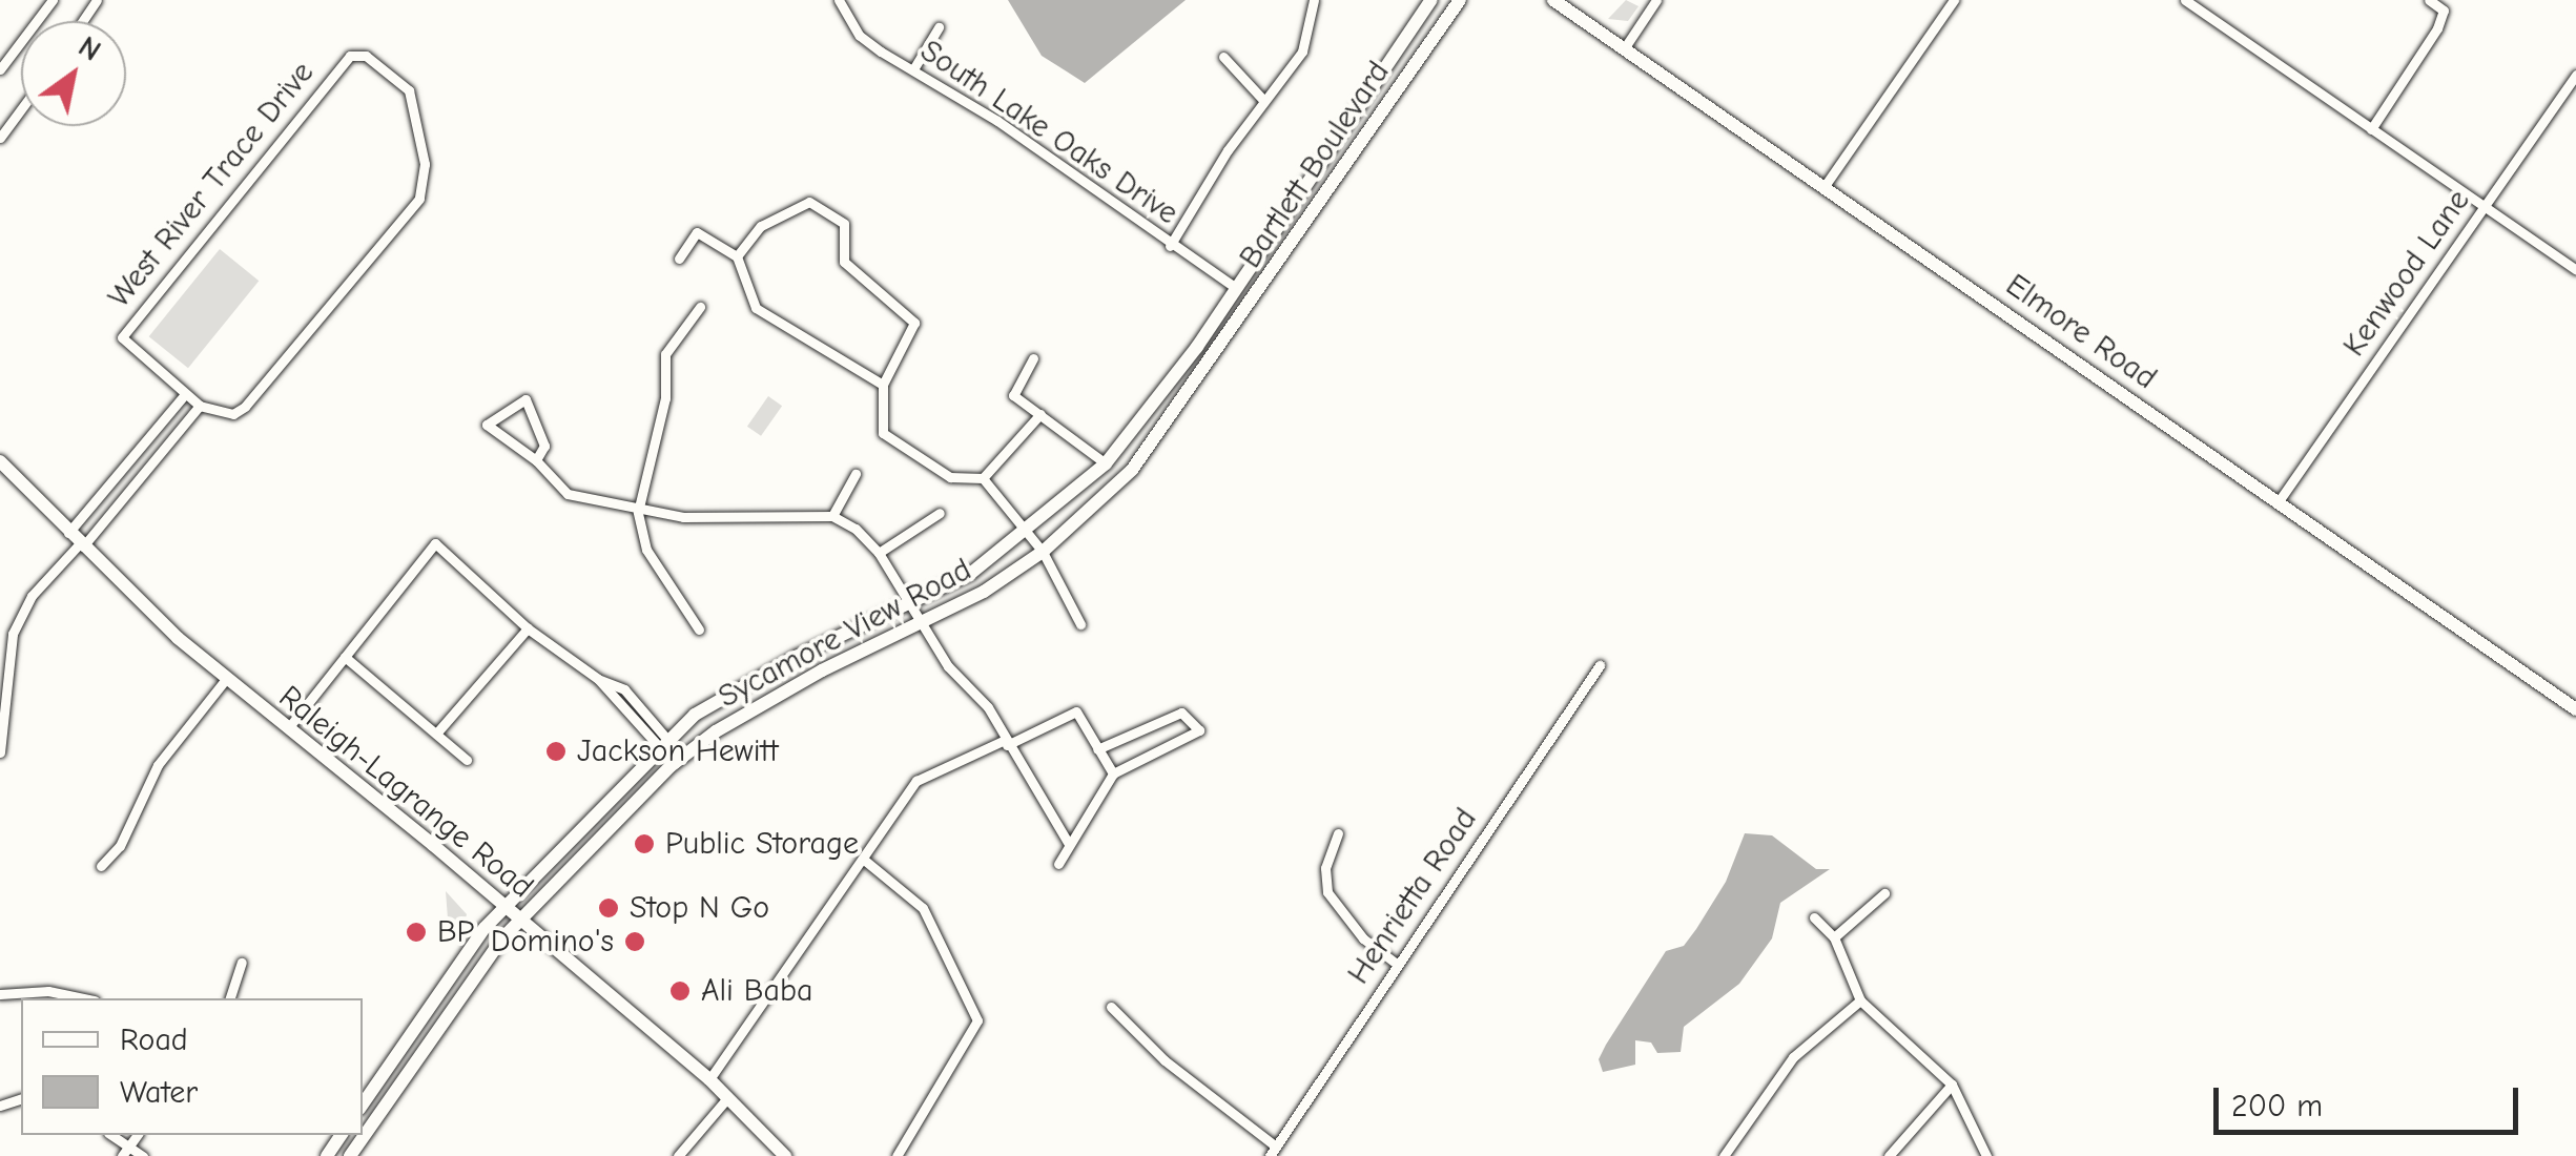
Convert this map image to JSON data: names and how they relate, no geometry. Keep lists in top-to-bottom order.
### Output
{
  "streets": {
    "main road": [
      "Bartlett Boulevard",
      "Elmore Road",
      "Sycamore View Road",
      "Raleigh-Lagrange Road"
    ],
    "street": [
      "South Lake Oaks Drive",
      "West River Trace Drive",
      "Kenwood Lane",
      "Henrietta Road"
    ]
  },
  "crossings": [
    ["South Lake Oaks Drive", "Bartlett Boulevard"],
    ["Bartlett Boulevard", "Sycamore View Road"],
    ["Kenwood Lane", "Elmore Road"],
    ["Sycamore View Road", "Raleigh-Lagrange Road"]
  ],
  "places": [
    "Jackson Hewitt",
    "Public Storage",
    "Stop N Go",
    "BP",
    "Domino's",
    "Ali Baba"
  ],
  "legend": ["Road", "Water"],
  "scale_bar": "200 m",
  "north": "top right"
}
